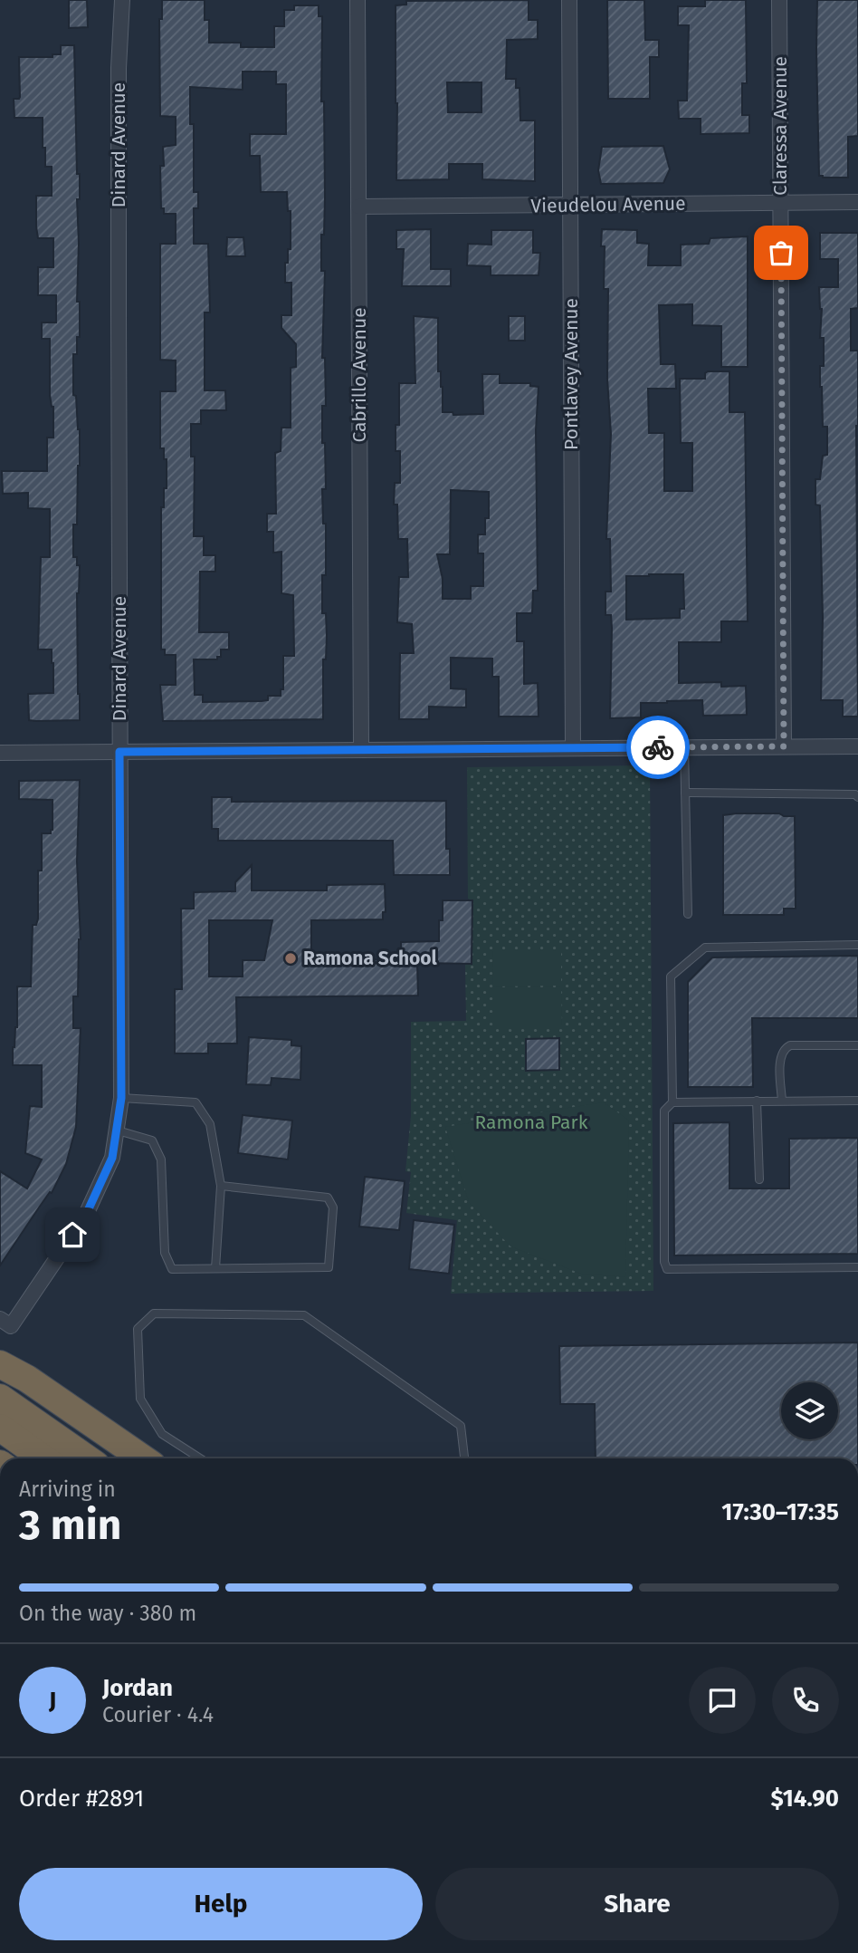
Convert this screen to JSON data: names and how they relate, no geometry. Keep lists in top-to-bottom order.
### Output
{
  "streets": {
    "street": [
      "Claressa Avenue",
      "Dinard Avenue",
      "Vieudelou Avenue",
      "Pontlavey Avenue",
      "Cabrillo Avenue"
    ]
  },
  "crossings": [
    ["Claressa Avenue", "Vieudelou Avenue"],
    ["Vieudelou Avenue", "Pontlavey Avenue"],
    ["Vieudelou Avenue", "Cabrillo Avenue"]
  ],
  "parks": ["Ramona Park"],
  "places": ["Ramona School"],
  "page": {
    "heading": ["3 min", "Arriving in", "17:30–17:35"],
    "panel": [
      "Jordan",
      "Courier · 4.4",
      "Order #2891",
      "$14.90"
    ],
    "bar": "On the way · 380 m",
    "round": "J",
    "buttons": ["Help", "Share"]
  }
}
